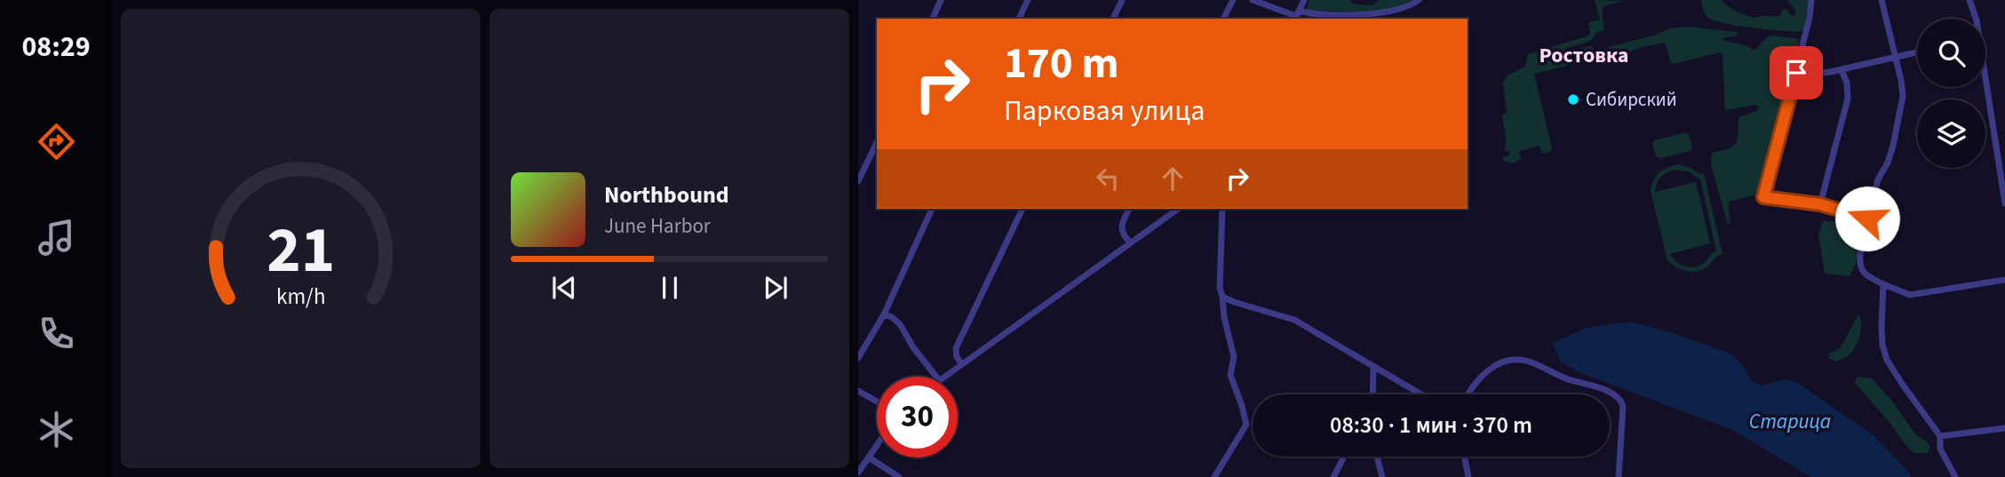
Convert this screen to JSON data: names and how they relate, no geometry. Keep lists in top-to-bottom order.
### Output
{
  "districts": ["Ростовка"],
  "water": ["Старица"],
  "places": ["Сибирский"],
  "page": {
    "tabs": "08:29",
    "turn": ["170 m", "Парковая улица"],
    "song": ["Northbound", "June Harbor"],
    "limit": "30",
    "trip": "08:30 · 1 мин · 370 m",
    "gauge": ["21", "km/h"]
  }
}
